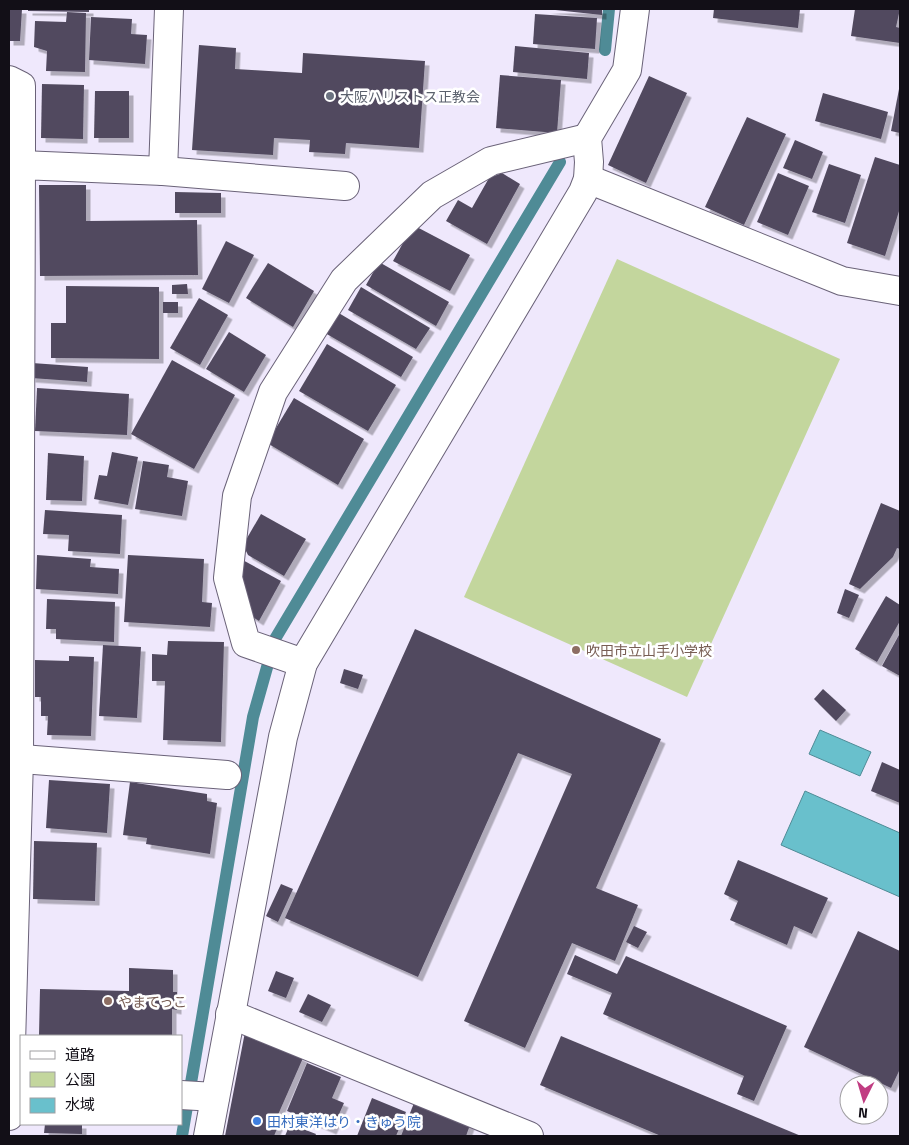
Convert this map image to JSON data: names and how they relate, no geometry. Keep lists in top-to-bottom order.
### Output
{
  "places": [
    "大阪ハリストス正教会",
    "吹田市立山手小学校",
    "やまてっこ",
    "田村東洋はり・きゅう院"
  ],
  "legend": ["道路", "公園", "水域"],
  "north": "bottom"
}
